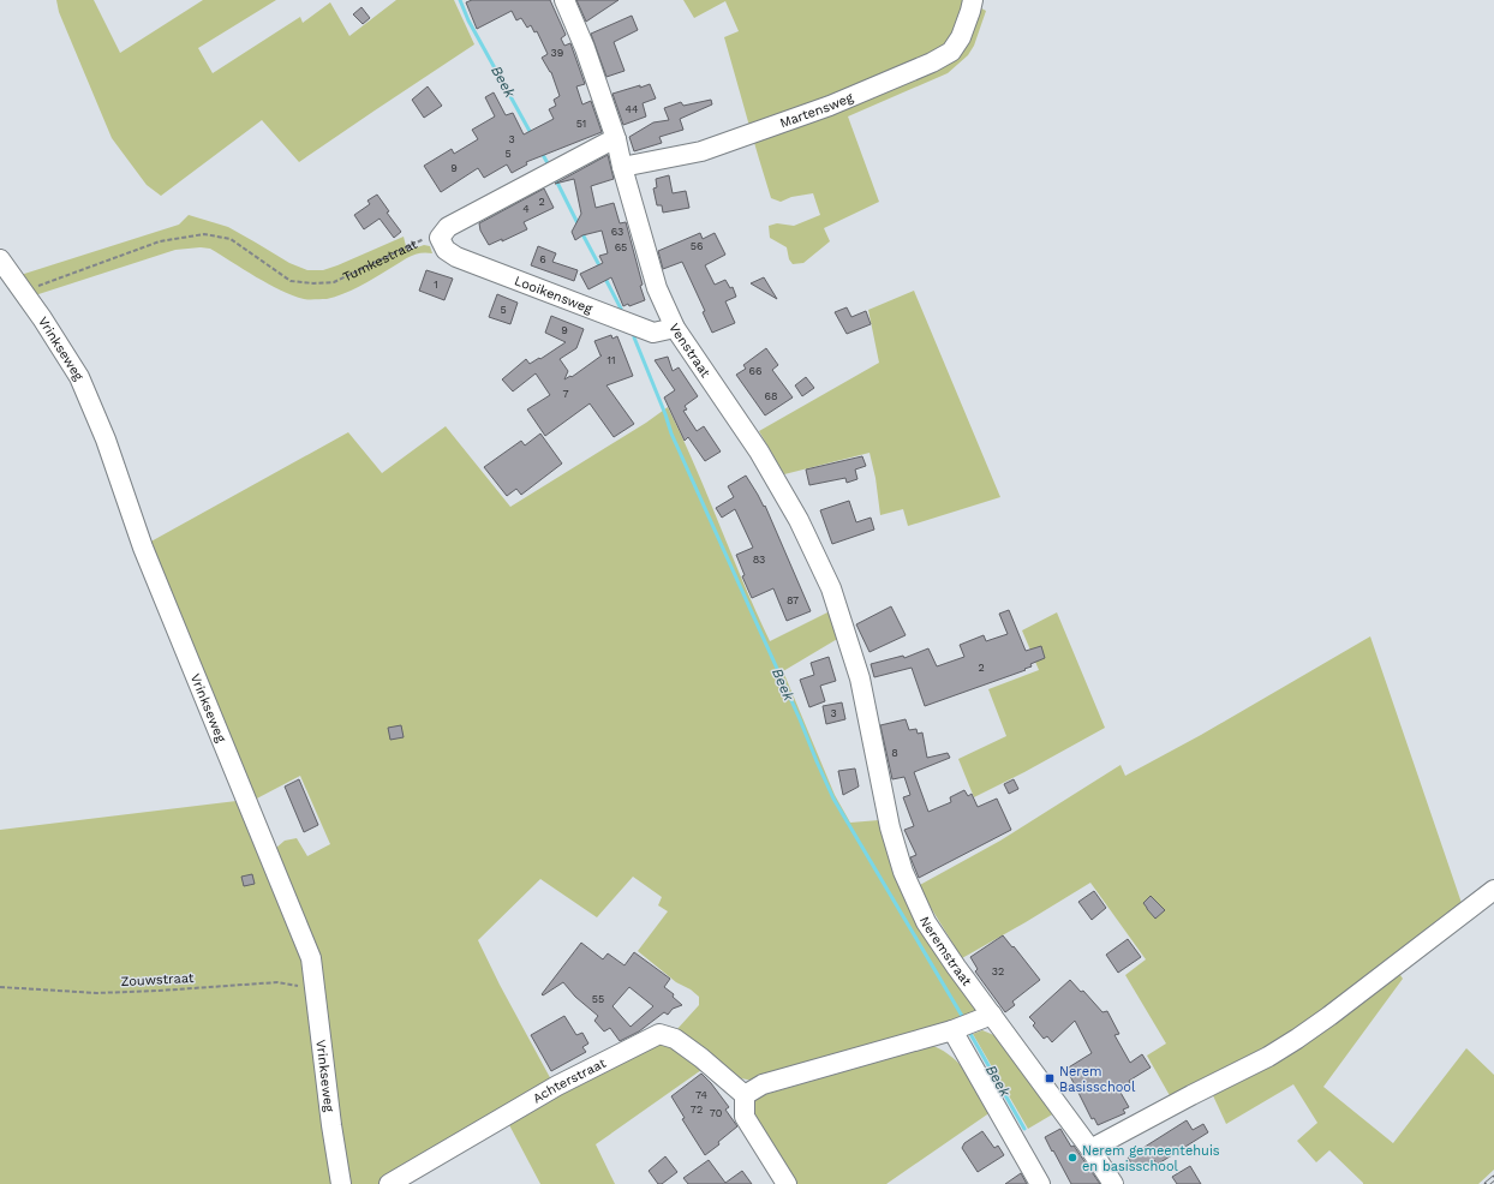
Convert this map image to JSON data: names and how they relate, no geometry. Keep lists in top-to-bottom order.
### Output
{
  "streets": {
    "street": [
      "Martensweg",
      "Looikensweg",
      "Vrinkseweg",
      "Venstraat",
      "Neremstraat",
      "Achterstraat"
    ],
    "path": ["Tumkestraat", "Zouwstraat"]
  },
  "crossings": [
    ["Martensweg", "Venstraat"],
    ["Tumkestraat", "Looikensweg"],
    ["Tumkestraat", "Vrinkseweg"],
    ["Looikensweg", "Venstraat"],
    ["Vrinkseweg", "Zouwstraat"],
    ["Venstraat", "Neremstraat"]
  ],
  "water": ["Beek"],
  "places": {
    "transit": ["Nerem Basisschool"],
    "other": ["Nerem gemeentehuis en basisschool"]
  },
  "house_numbers": [
    "39",
    "44",
    "51",
    "3",
    "5",
    "9",
    "2",
    "4",
    "63",
    "56",
    "65",
    "6",
    "1",
    "5",
    "9",
    "11",
    "66",
    "7",
    "68",
    "83",
    "87",
    "2",
    "3",
    "8",
    "32",
    "55",
    "74",
    "72",
    "70"
  ]
}
